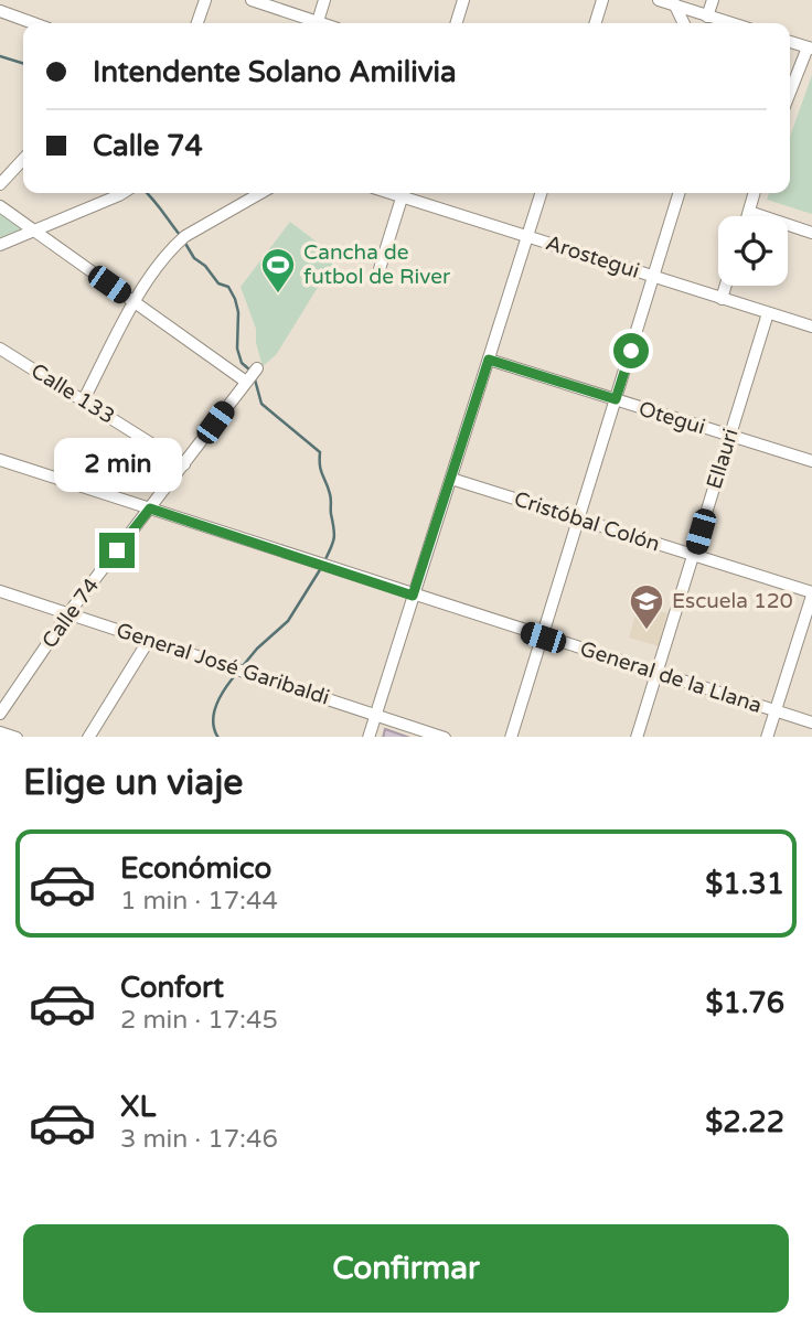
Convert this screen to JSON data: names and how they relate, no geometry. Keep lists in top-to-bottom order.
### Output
{
  "streets": {
    "street": [
      "Arostegui",
      "Calle 133",
      "Otegui",
      "Ellauri",
      "Cristóbal Colón",
      "Calle 74",
      "General José Garibaldi",
      "General de la Llana"
    ]
  },
  "crossings": [
    ["Arostegui", "Ellauri"],
    ["Calle 133", "Calle 74"],
    ["Otegui", "Ellauri"],
    ["Ellauri", "Cristóbal Colón"],
    ["Ellauri", "General de la Llana"],
    ["Calle 74", "General José Garibaldi"],
    ["Calle 74", "General de la Llana"]
  ],
  "places": {
    "sports": ["Cancha de futbol de River"],
    "school or university": ["Escuela 120"]
  },
  "page": {
    "banner": ["Intendente Solano Amilivia", "Calle 74"],
    "bubble": "2 min",
    "heading": "Elige un viaje",
    "list": [
      {
        "name": "Económico",
        "note": "1 min · 17:44",
        "value": "$1.31"
      },
      {
        "name": "Confort",
        "note": "2 min · 17:45",
        "value": "$1.76"
      },
      {
        "name": "XL",
        "note": "3 min · 17:46",
        "value": "$2.22"
      }
    ],
    "buttons": "Confirmar"
  }
}
